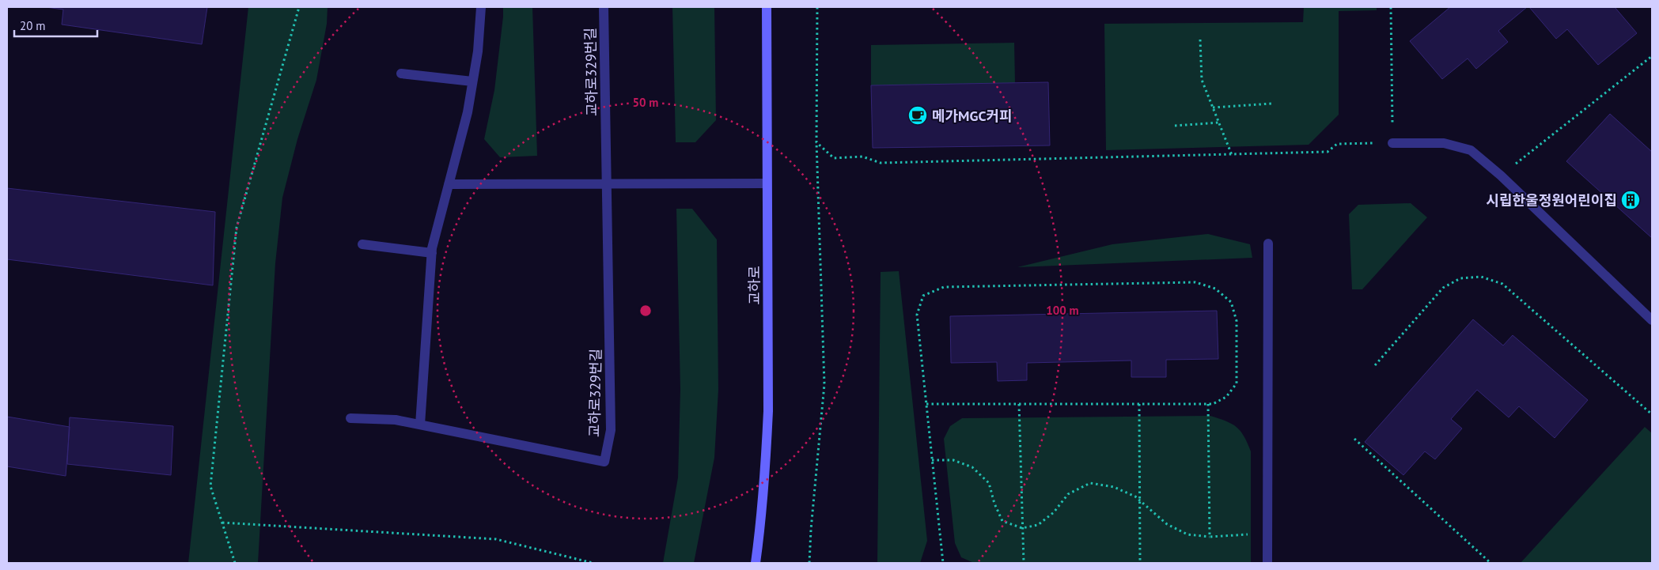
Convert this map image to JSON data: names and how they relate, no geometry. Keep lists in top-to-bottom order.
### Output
{
  "streets": {
    "street": ["교하로329번길", "교하로"]
  },
  "places": {
    "cafe": ["메가MGC커피"],
    "building": ["시립한울정원어린이집"]
  },
  "scale_bar": "20 m",
  "rings": ["50 m", "100 m"]
}
